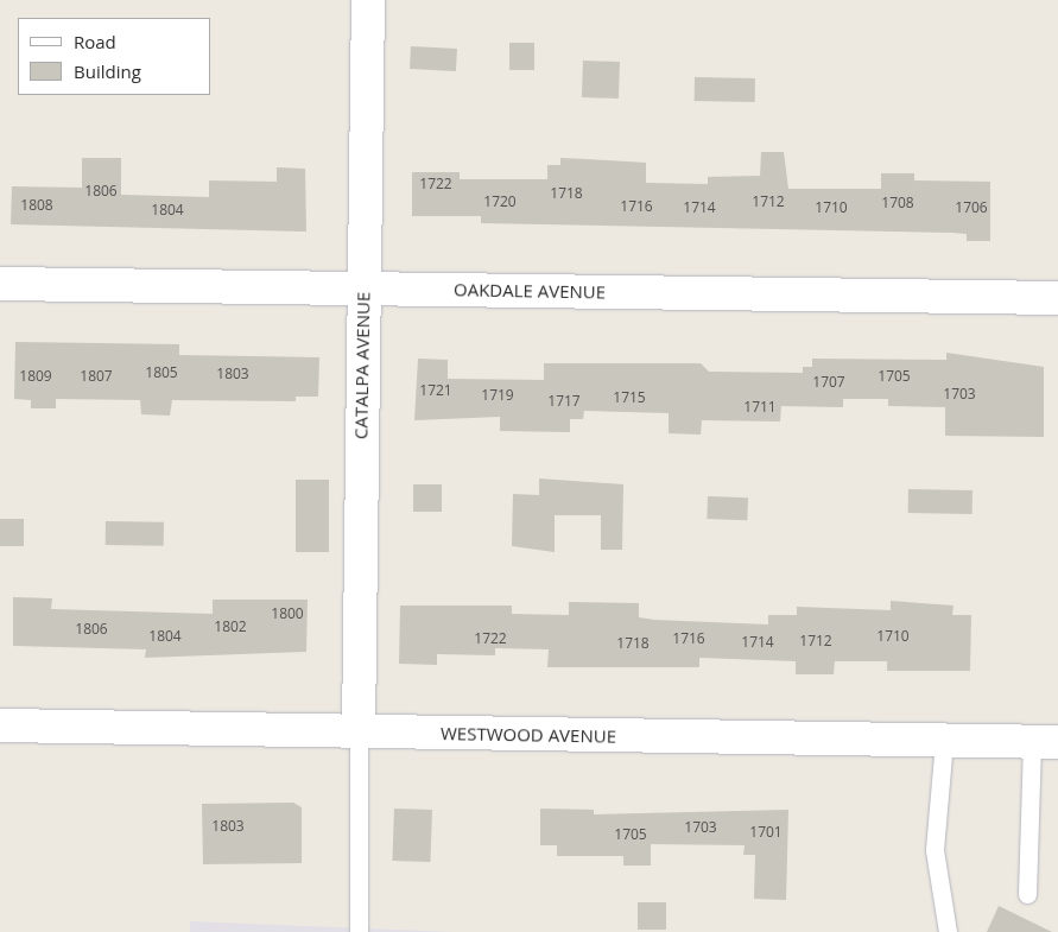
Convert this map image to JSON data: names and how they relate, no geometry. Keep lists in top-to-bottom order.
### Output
{
  "streets": {
    "street": ["OAKDALE AVENUE", "CATALPA AVENUE", "WESTWOOD AVENUE"]
  },
  "crossings": [
    ["OAKDALE AVENUE", "CATALPA AVENUE"],
    ["CATALPA AVENUE", "WESTWOOD AVENUE"]
  ],
  "house_numbers": [
    "1722",
    "1806",
    "1718",
    "1720",
    "1712",
    "1708",
    "1808",
    "1716",
    "1714",
    "1710",
    "1706",
    "1804",
    "1805",
    "1803",
    "1809",
    "1807",
    "1705",
    "1707",
    "1721",
    "1703",
    "1719",
    "1715",
    "1717",
    "1711",
    "1800",
    "1802",
    "1806",
    "1804",
    "1710",
    "1722",
    "1716",
    "1712",
    "1714",
    "1718",
    "1803",
    "1703",
    "1701",
    "1705"
  ],
  "legend": ["Road", "Building"]
}
